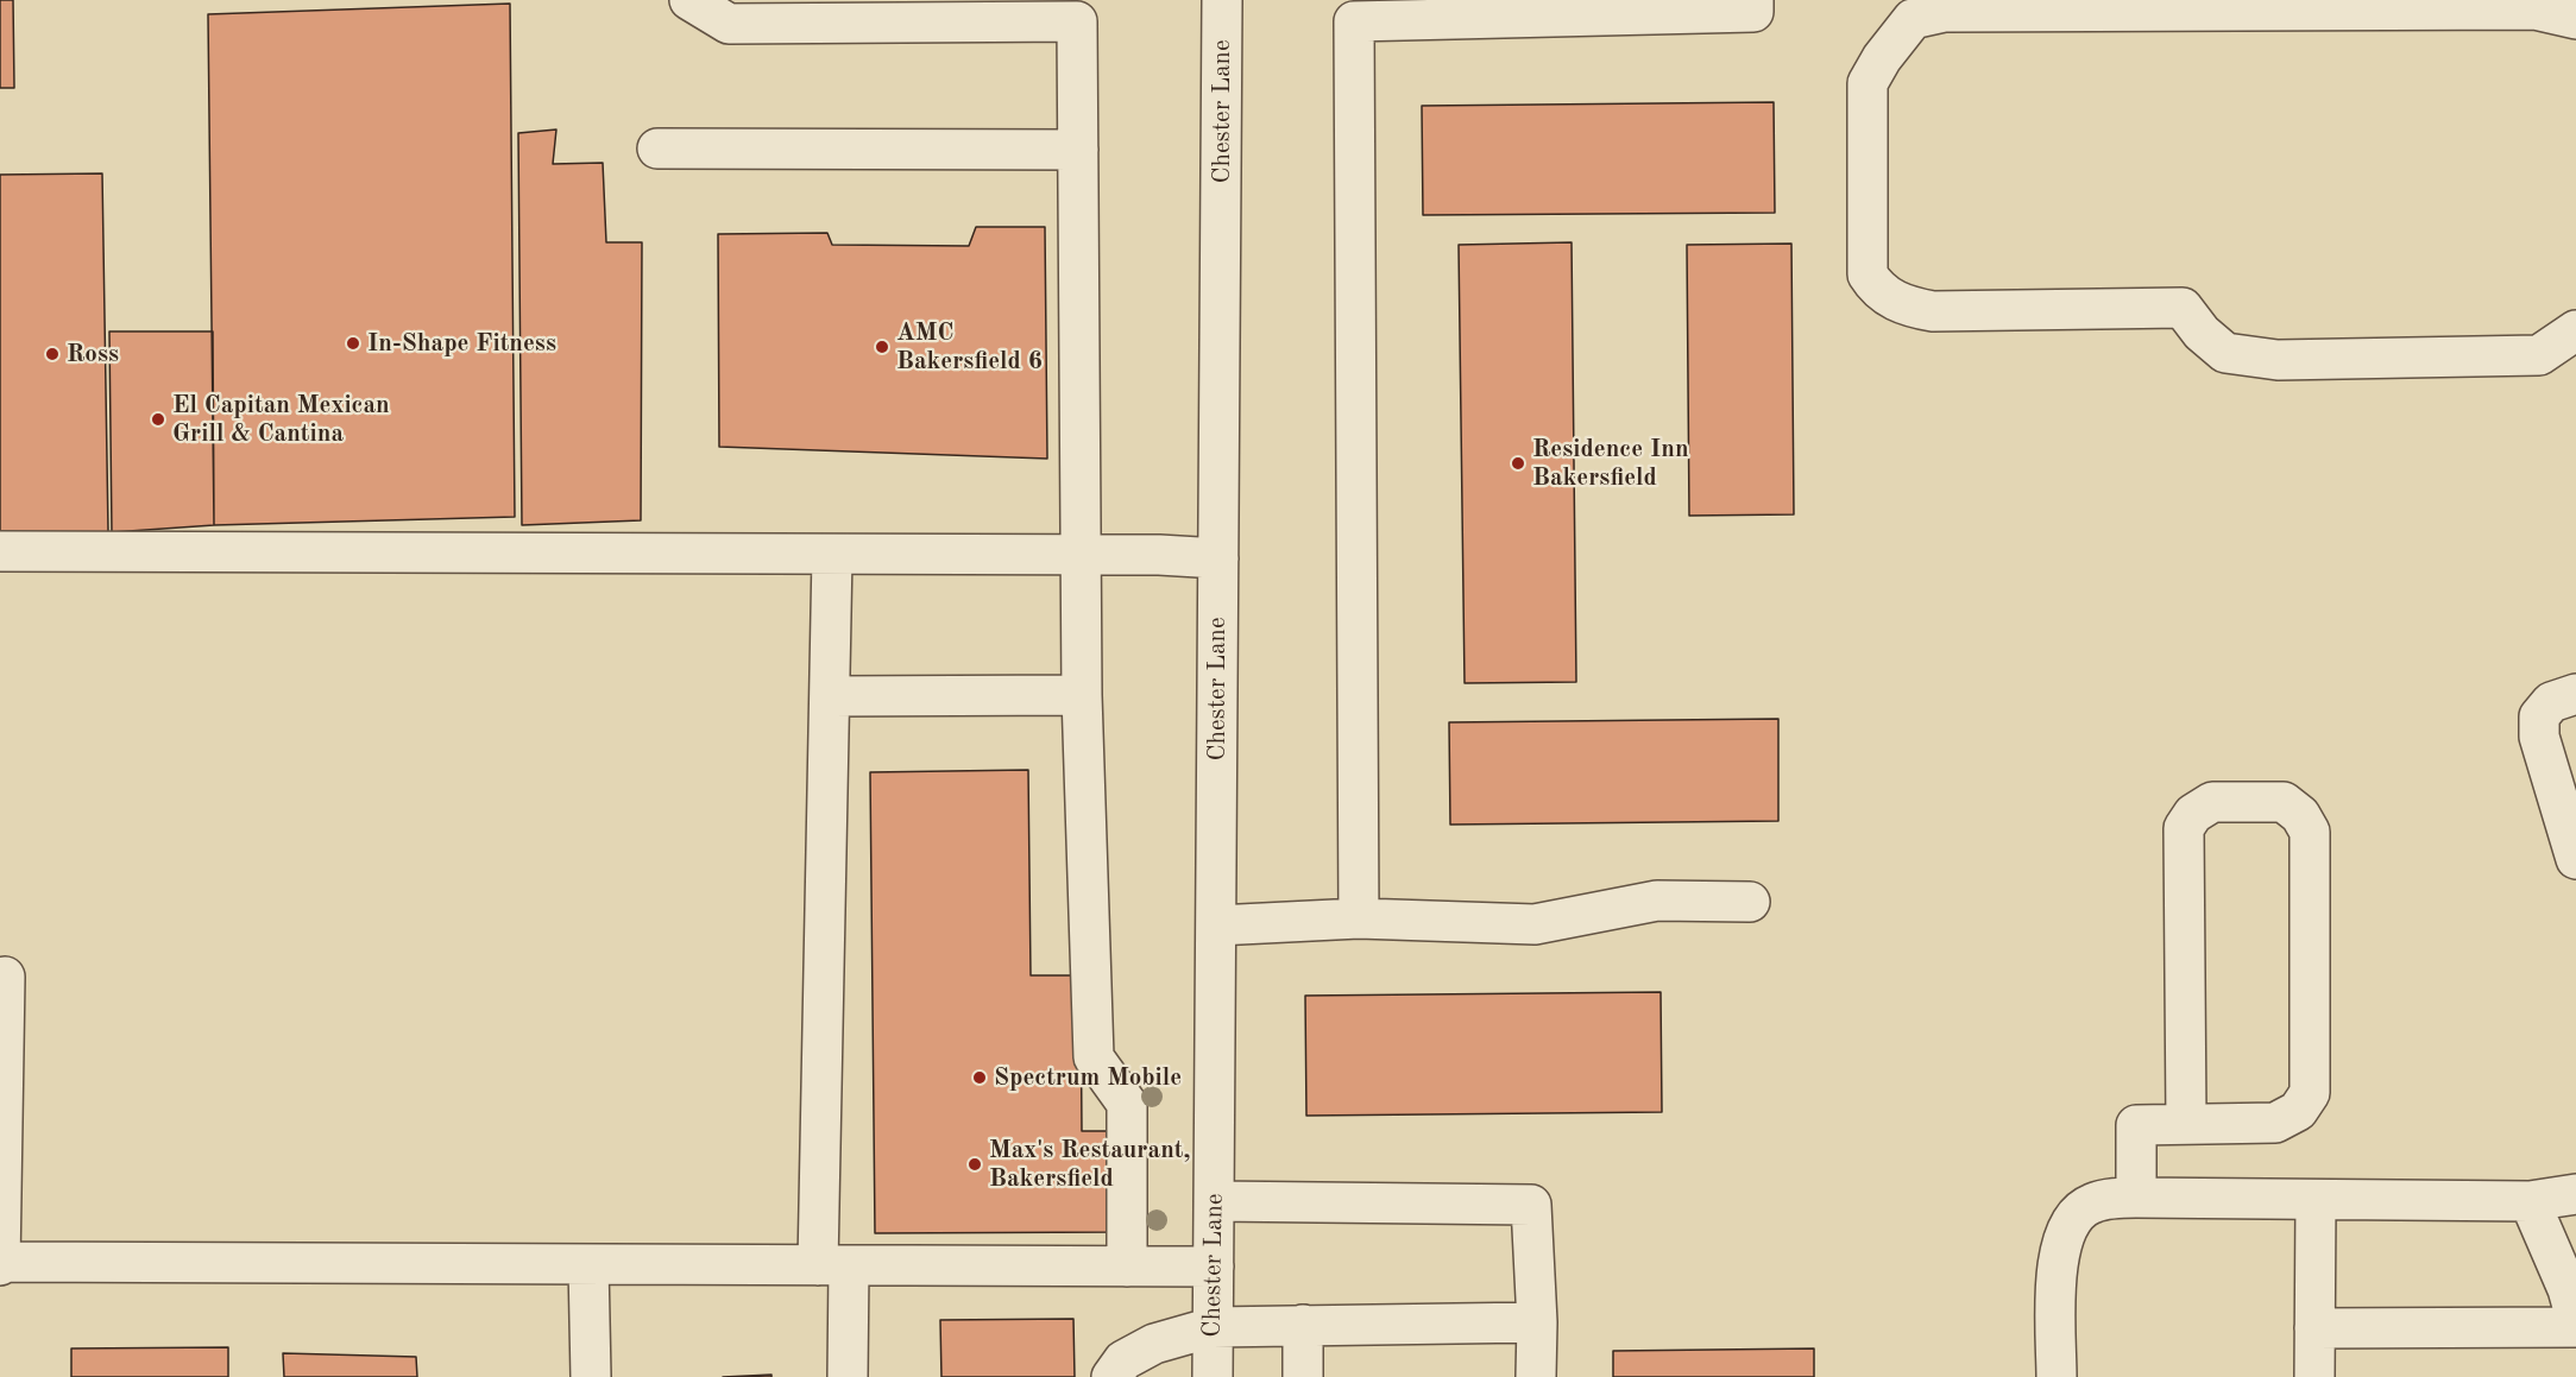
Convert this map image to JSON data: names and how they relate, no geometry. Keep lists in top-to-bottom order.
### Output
{
  "streets": {
    "street": ["Chester Lane"]
  },
  "places": [
    "In-Shape Fitness",
    "AMC Bakersfield 6",
    "Ross",
    "El Capitan Mexican Grill & Cantina",
    "Residence Inn Bakersfield",
    "Spectrum Mobile",
    "Max's Restaurant, Bakersfield"
  ]
}
